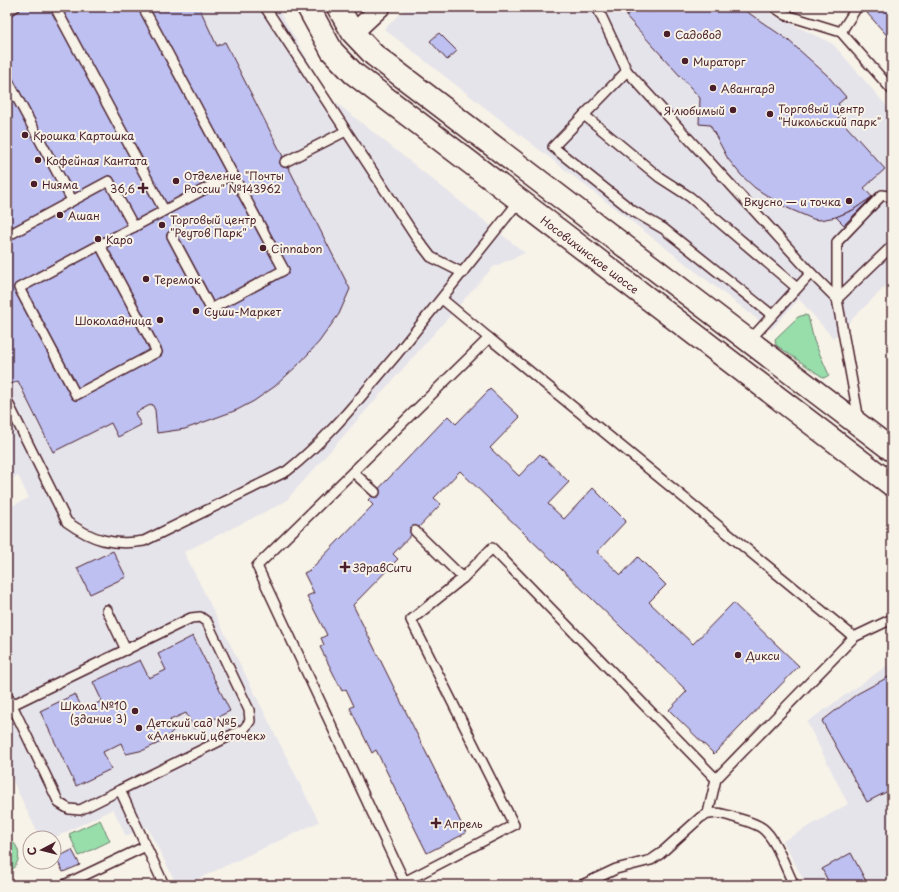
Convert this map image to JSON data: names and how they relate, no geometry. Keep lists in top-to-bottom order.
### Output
{
  "streets": {
    "main road": ["Носовихинское шоссе"]
  },
  "places": {
    "other": [
      "Садовод",
      "Мираторг",
      "Авангард",
      "Я любимый",
      "Торговый центр \"Никольский парк\"",
      "Крошка Картошка",
      "Кофейная Кантата",
      "Отделение \"Почты России\" №143962",
      "Нияма",
      "Вкусно — и точка",
      "Ашан",
      "Торговый центр \"Реутов Парк\"",
      "Каро",
      "Cinnabon",
      "Теремок",
      "Суши-Маркет",
      "Шоколадница",
      "Дикси",
      "Школа №10 (здание 3)",
      "Детский сад №5 «Аленький цветочек»"
    ],
    "health": ["36,6", "ЗдравСити", "Апрель"]
  },
  "north": "left"
}
